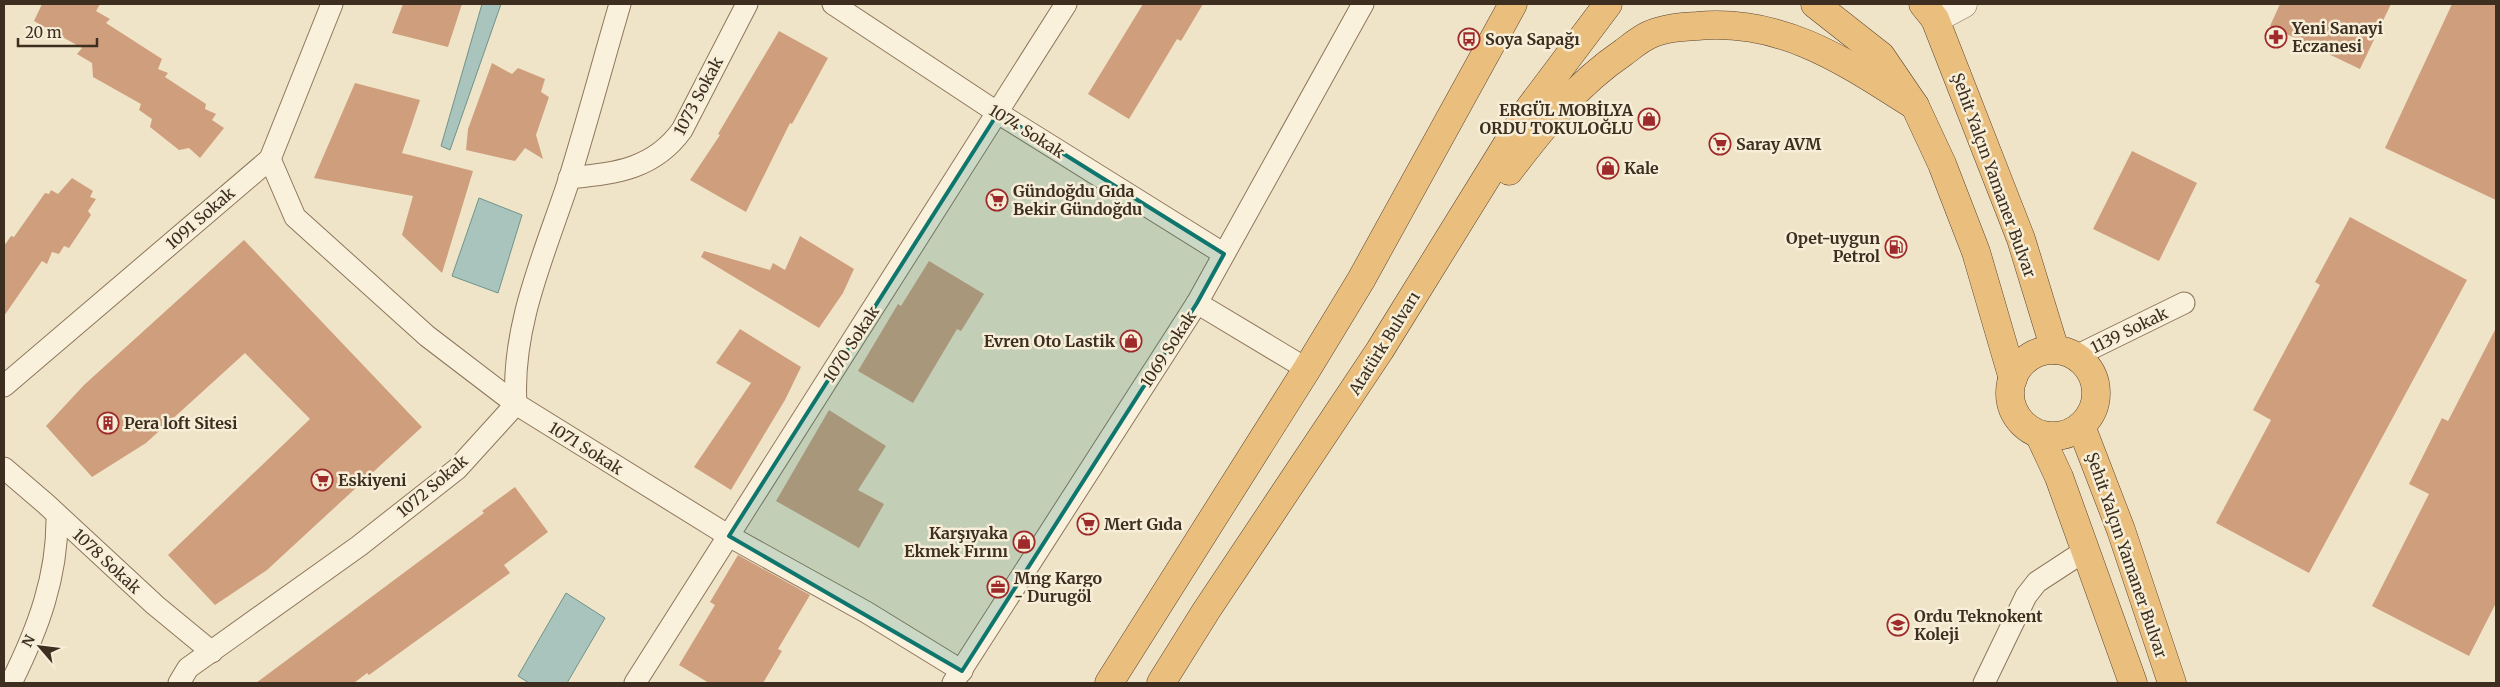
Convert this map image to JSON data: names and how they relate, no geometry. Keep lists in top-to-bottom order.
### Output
{
  "streets": {
    "highway": ["Şehit Yalçın Yamaner Bulvar", "Atatürk Bulvarı"],
    "street": [
      "1073 Sokak",
      "1074 Sokak",
      "1091 Sokak",
      "1139 Sokak",
      "1070 Sokak",
      "1069 Sokak",
      "1071 Sokak",
      "1072 Sokak",
      "1078 Sokak"
    ]
  },
  "crossings": [
    ["1074 Sokak", "1070 Sokak"],
    ["1074 Sokak", "1069 Sokak"],
    ["Şehit Yalçın Yamaner Bulvar", "1139 Sokak"],
    ["1091 Sokak", "1071 Sokak"],
    ["1070 Sokak", "1071 Sokak"],
    ["1069 Sokak", "1071 Sokak"],
    ["1071 Sokak", "1072 Sokak"],
    ["1072 Sokak", "1078 Sokak"]
  ],
  "places": {
    "pharmacy": ["Yeni Sanayi Eczanesi"],
    "bus stop": ["Soya Sapağı"],
    "shop": [
      "ERGÜL MOBİLYA ORDU TOKULOĞLU",
      "Kale",
      "Evren Oto Lastik",
      "Karşıyaka Ekmek Fırını"
    ],
    "supermarket": [
      "Saray AVM",
      "Gündoğdu Gıda Bekir Gündoğdu",
      "Eskiyeni",
      "Mert Gıda"
    ],
    "fuel station": ["Opet-uygun Petrol"],
    "building": ["Pera loft Sitesi"],
    "office": ["Mng Kargo - Durugöl"],
    "school or university": ["Ordu Teknokent Koleji"]
  },
  "scale_bar": "20 m",
  "north": "top left"
}
